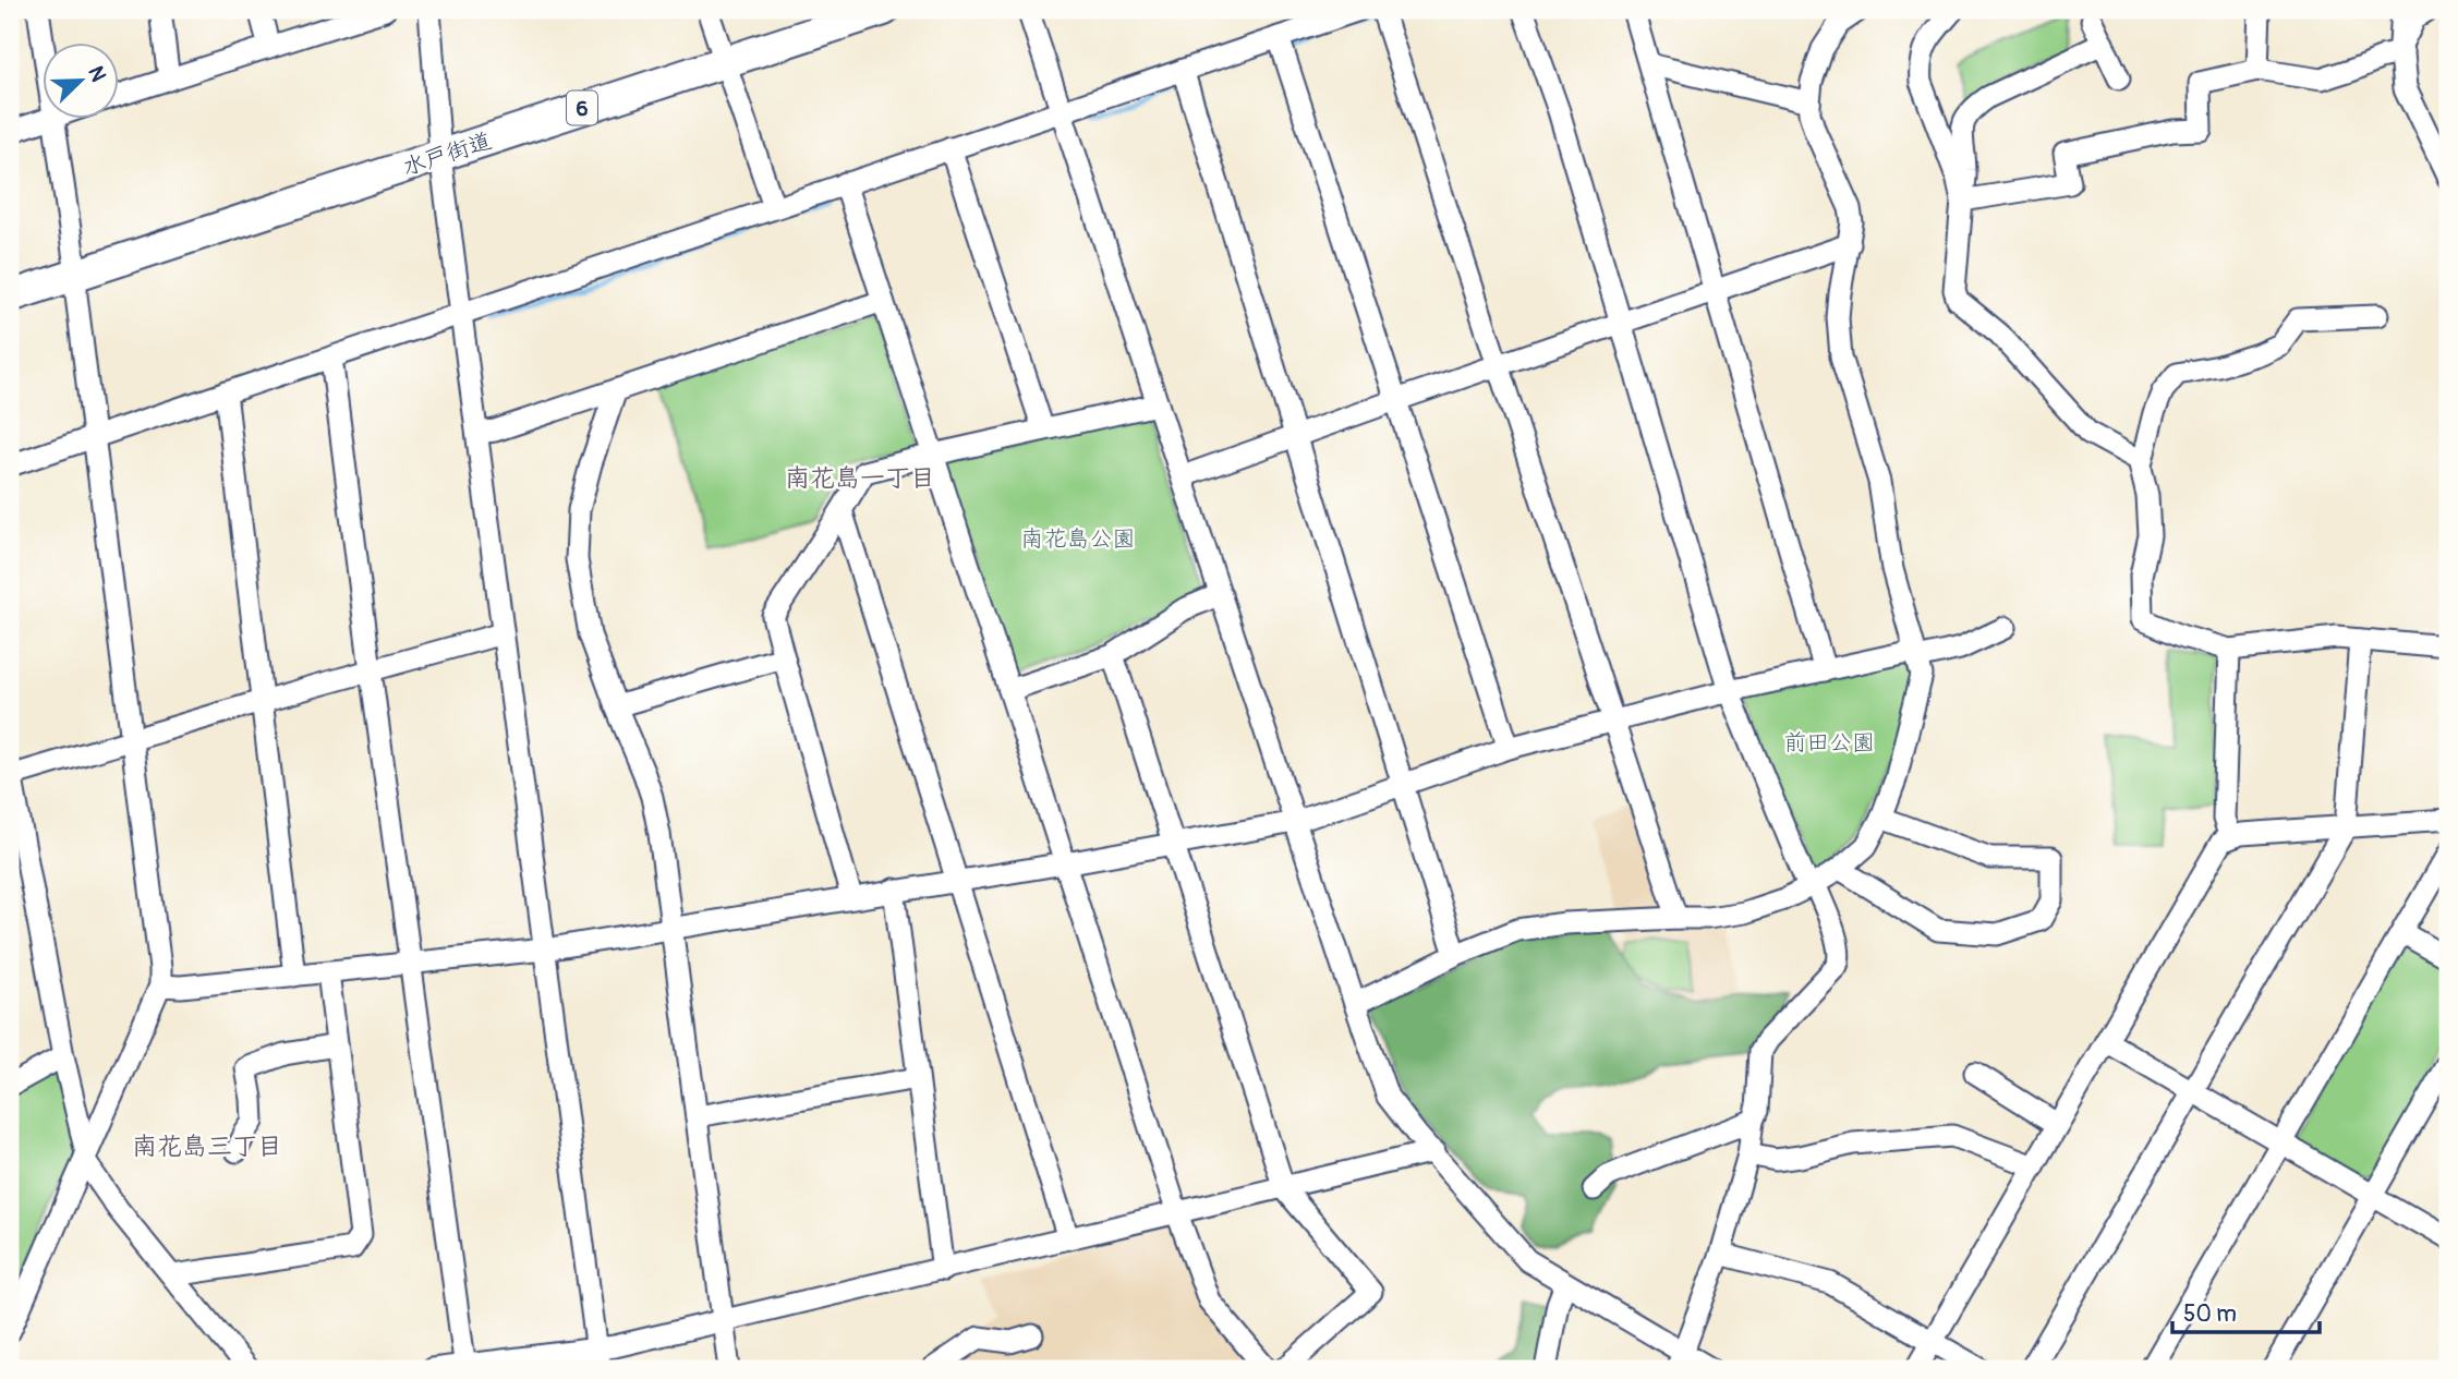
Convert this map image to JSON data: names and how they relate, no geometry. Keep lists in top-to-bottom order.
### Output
{
  "streets": {
    "highway": ["6", "水戸街道"]
  },
  "districts": ["南花島一丁目", "南花島三丁目"],
  "parks": ["南花島公園", "前田公園"],
  "scale_bar": "50 m",
  "north": "top right"
}
